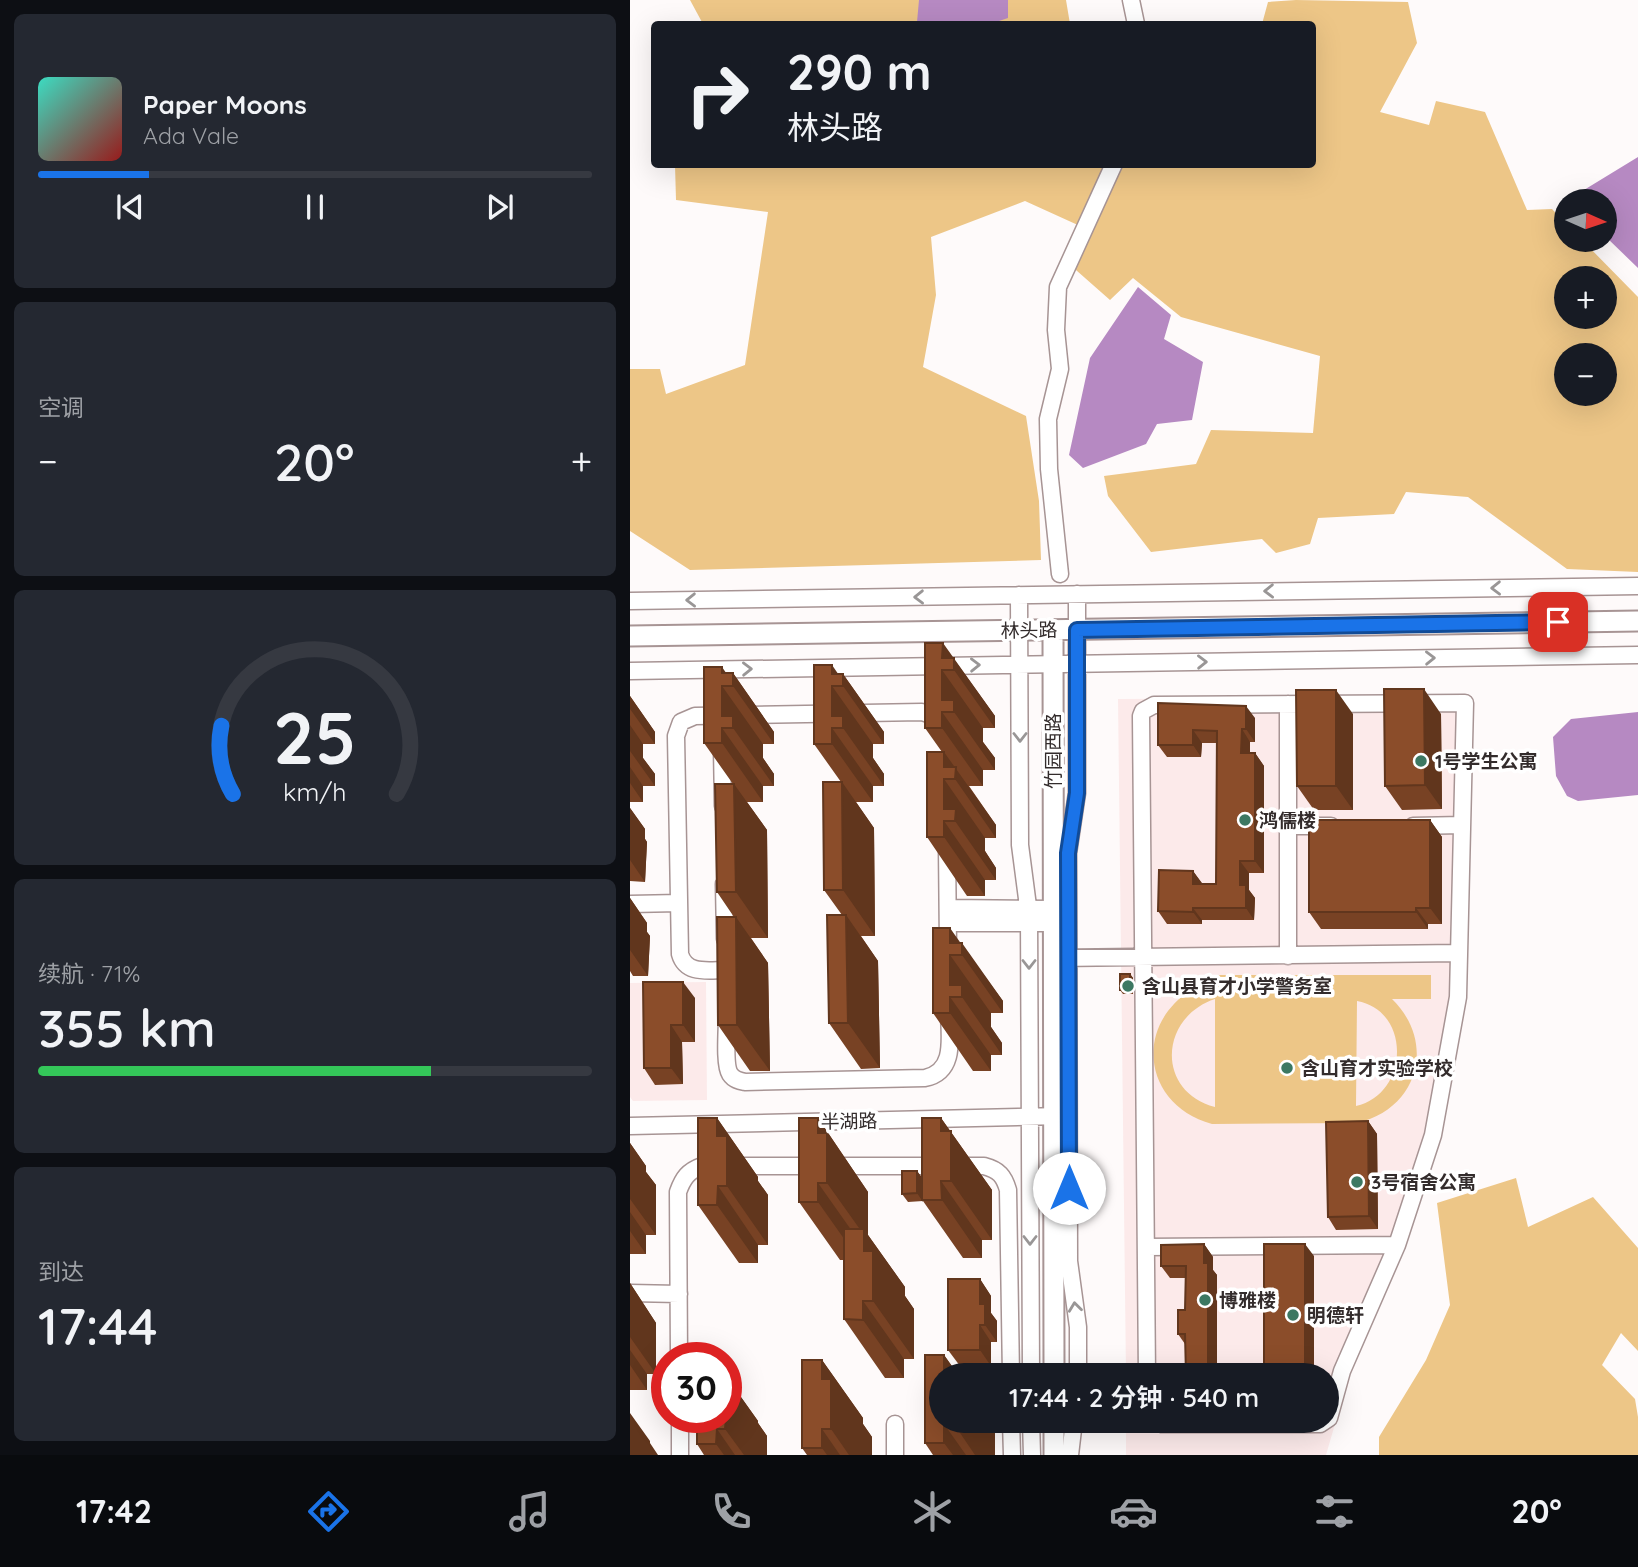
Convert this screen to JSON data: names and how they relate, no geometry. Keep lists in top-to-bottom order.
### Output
{
  "streets": {
    "main road": ["林头路", "竹园西路"],
    "street": ["半湖路"]
  },
  "crossings": [
    ["林头路", "竹园西路"],
    ["竹园西路", "半湖路"]
  ],
  "places": [
    "1号学生公寓",
    "鸿儒楼",
    "含山县育才小学警务室",
    "含山育才实验学校",
    "3号宿舍公寓",
    "博雅楼",
    "明德轩"
  ],
  "north": "right",
  "page": {
    "turn": ["290 m", "林头路"],
    "song": ["Paper Moons", "Ada Vale"],
    "map_buttons": ["+", "−"],
    "tile": [
      "空调",
      ["续航 · 71%", "355 km"],
      ["到达", "17:44"]
    ],
    "heat": ["−", "20°", "+"],
    "limit": "30",
    "trip": "17:44 · 2 分钟 · 540 m",
    "tabs": ["17:42", "20°"],
    "gauge": ["25", "km/h"]
  }
}
